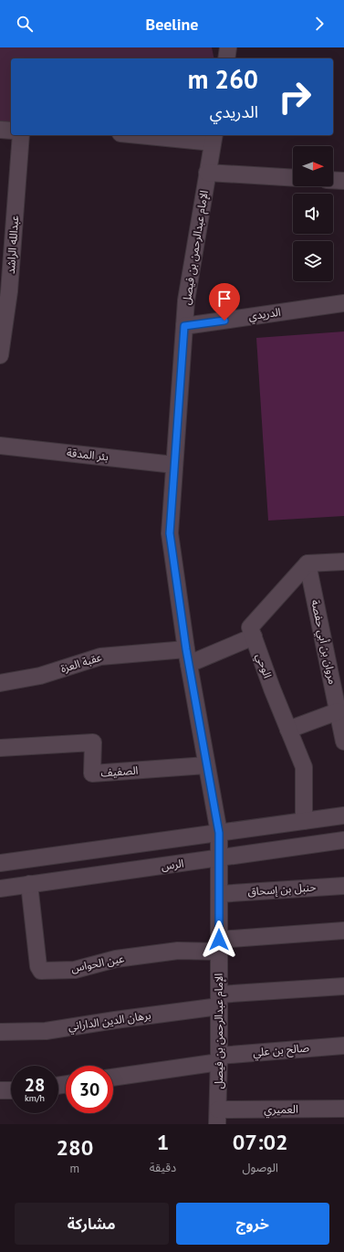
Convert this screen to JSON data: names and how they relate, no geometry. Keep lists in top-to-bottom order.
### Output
{
  "streets": {
    "street": [
      "عبدالله الراشد",
      "الإمام عبدالرحمن بن فيصل",
      "الدريدي",
      "بئر المدقة",
      "مروان بن أبي حفصة",
      "عقبة العزة",
      "الوحي",
      "الصفيف",
      "الرس",
      "حنبل بن إسحاق",
      "عين الحواس",
      "برهان الدين الداراني",
      "صالح بن علي",
      "العميري"
    ]
  },
  "crossings": [
    ["الإمام عبدالرحمن بن فيصل", "الدريدي"],
    ["الإمام عبدالرحمن بن فيصل", "بئر المدقة"],
    ["الإمام عبدالرحمن بن فيصل", "عقبة العزة"],
    ["الإمام عبدالرحمن بن فيصل", "الصفيف"],
    ["الإمام عبدالرحمن بن فيصل", "الرس"],
    ["الإمام عبدالرحمن بن فيصل", "حنبل بن إسحاق"],
    ["الإمام عبدالرحمن بن فيصل", "عين الحواس"],
    ["الإمام عبدالرحمن بن فيصل", "برهان الدين الداراني"],
    ["الإمام عبدالرحمن بن فيصل", "صالح بن علي"],
    ["الإمام عبدالرحمن بن فيصل", "العميري"],
    ["مروان بن أبي حفصة", "الوحي"],
    ["عقبة العزة", "الوحي"],
    ["الرس", "عين الحواس"]
  ],
  "north": "right",
  "page": {
    "header": "Beeline",
    "turn": ["260 m", "الدريدي"],
    "speed": "28 km/h",
    "limit": "30",
    "eta": [
      "07:02",
      "الوصول",
      "1",
      "دقيقة",
      "280",
      "m"
    ],
    "buttons": ["خروج", "مشاركة"]
  }
}
